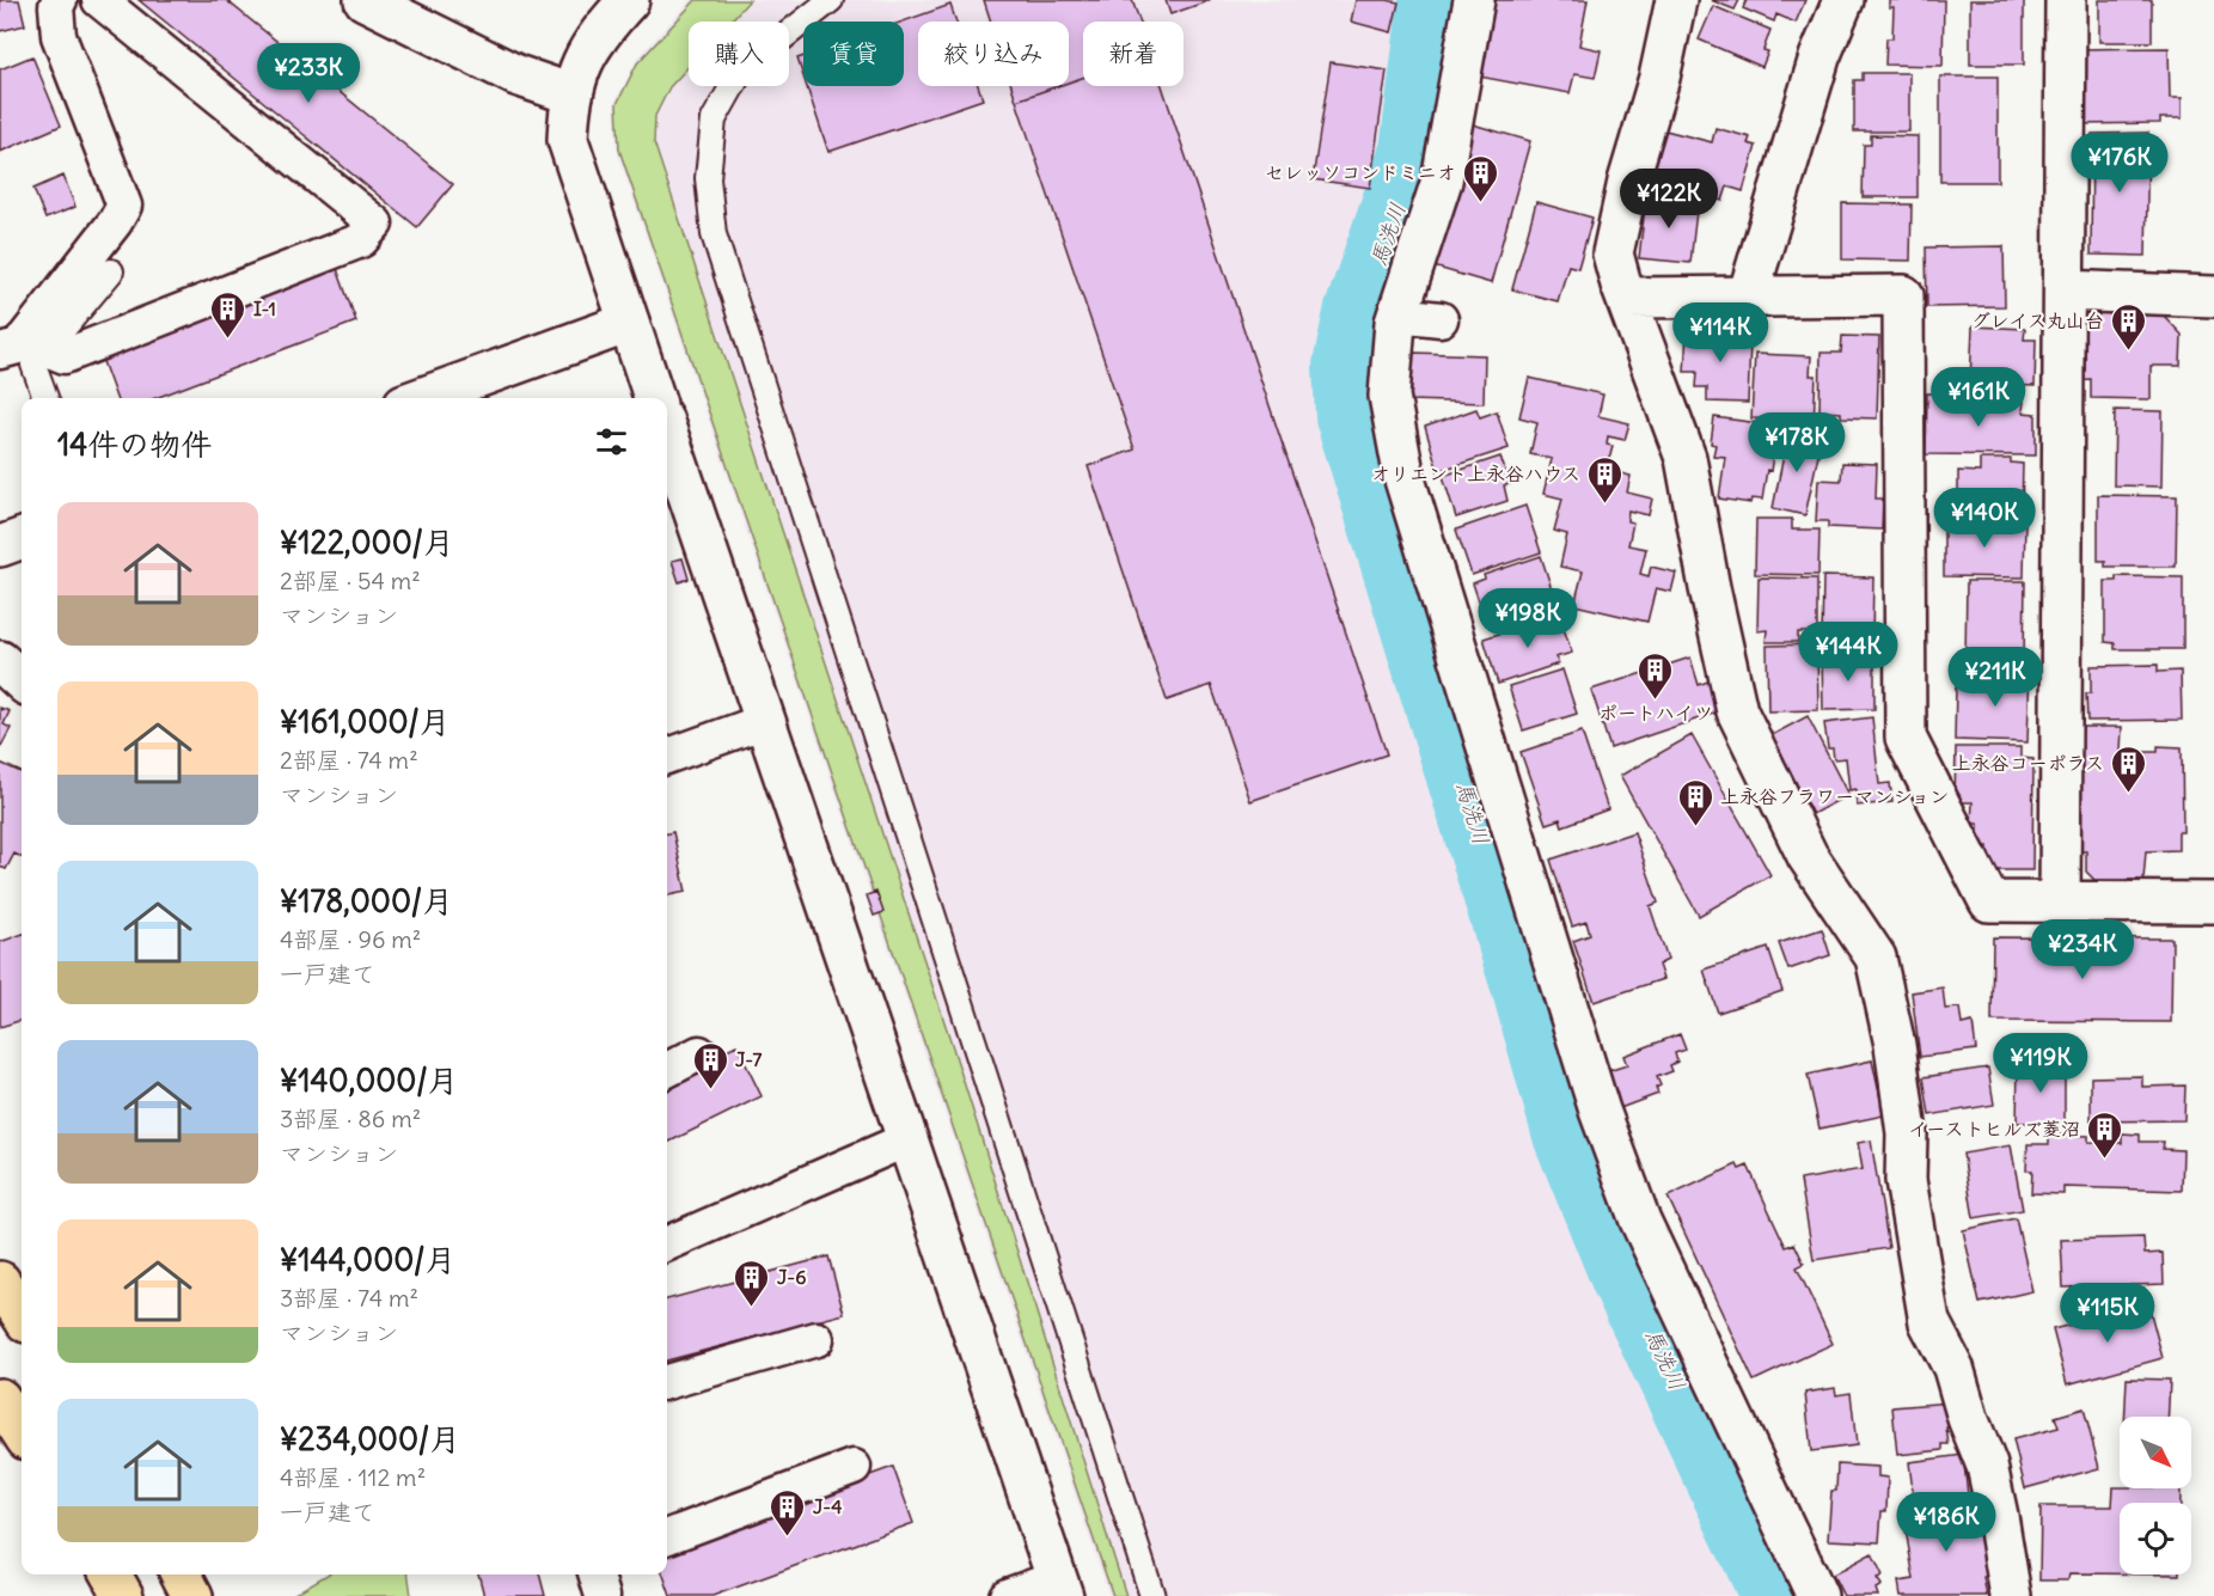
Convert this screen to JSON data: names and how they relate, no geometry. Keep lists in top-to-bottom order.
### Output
{
  "water": ["馬洗川"],
  "places": {
    "building": [
      "セレッソコンドミニオ",
      "I-1",
      "グレイス丸山台",
      "オリエント上永谷ハウス",
      "ポートハイツ",
      "上永谷コーポラス",
      "上永谷フラワーマンション",
      "J-7",
      "イーストヒルズ菱沼",
      "J-6",
      "J-4"
    ]
  },
  "north": "bottom right",
  "page": {
    "chip": [
      "購入",
      "賃貸",
      "絞り込み",
      "新着"
    ],
    "price": [
      "¥233K",
      "¥176K",
      "¥122K",
      "¥114K",
      "¥161K",
      "¥178K",
      "¥140K",
      "¥198K",
      "¥144K",
      "¥211K",
      "¥234K",
      "¥119K",
      "¥115K",
      "¥186K"
    ],
    "heading": "14件の物件",
    "list": [
      {
        "name": "¥122,000/月",
        "note": "2部屋 · 54 m² · マンション"
      },
      {
        "name": "¥161,000/月",
        "note": "2部屋 · 74 m² · マンション"
      },
      {
        "name": "¥178,000/月",
        "note": "4部屋 · 96 m² · 一戸建て"
      },
      {
        "name": "¥140,000/月",
        "note": "3部屋 · 86 m² · マンション"
      },
      {
        "name": "¥144,000/月",
        "note": "3部屋 · 74 m² · マンション"
      },
      {
        "name": "¥234,000/月",
        "note": "4部屋 · 112 m² · 一戸建て"
      }
    ]
  }
}
